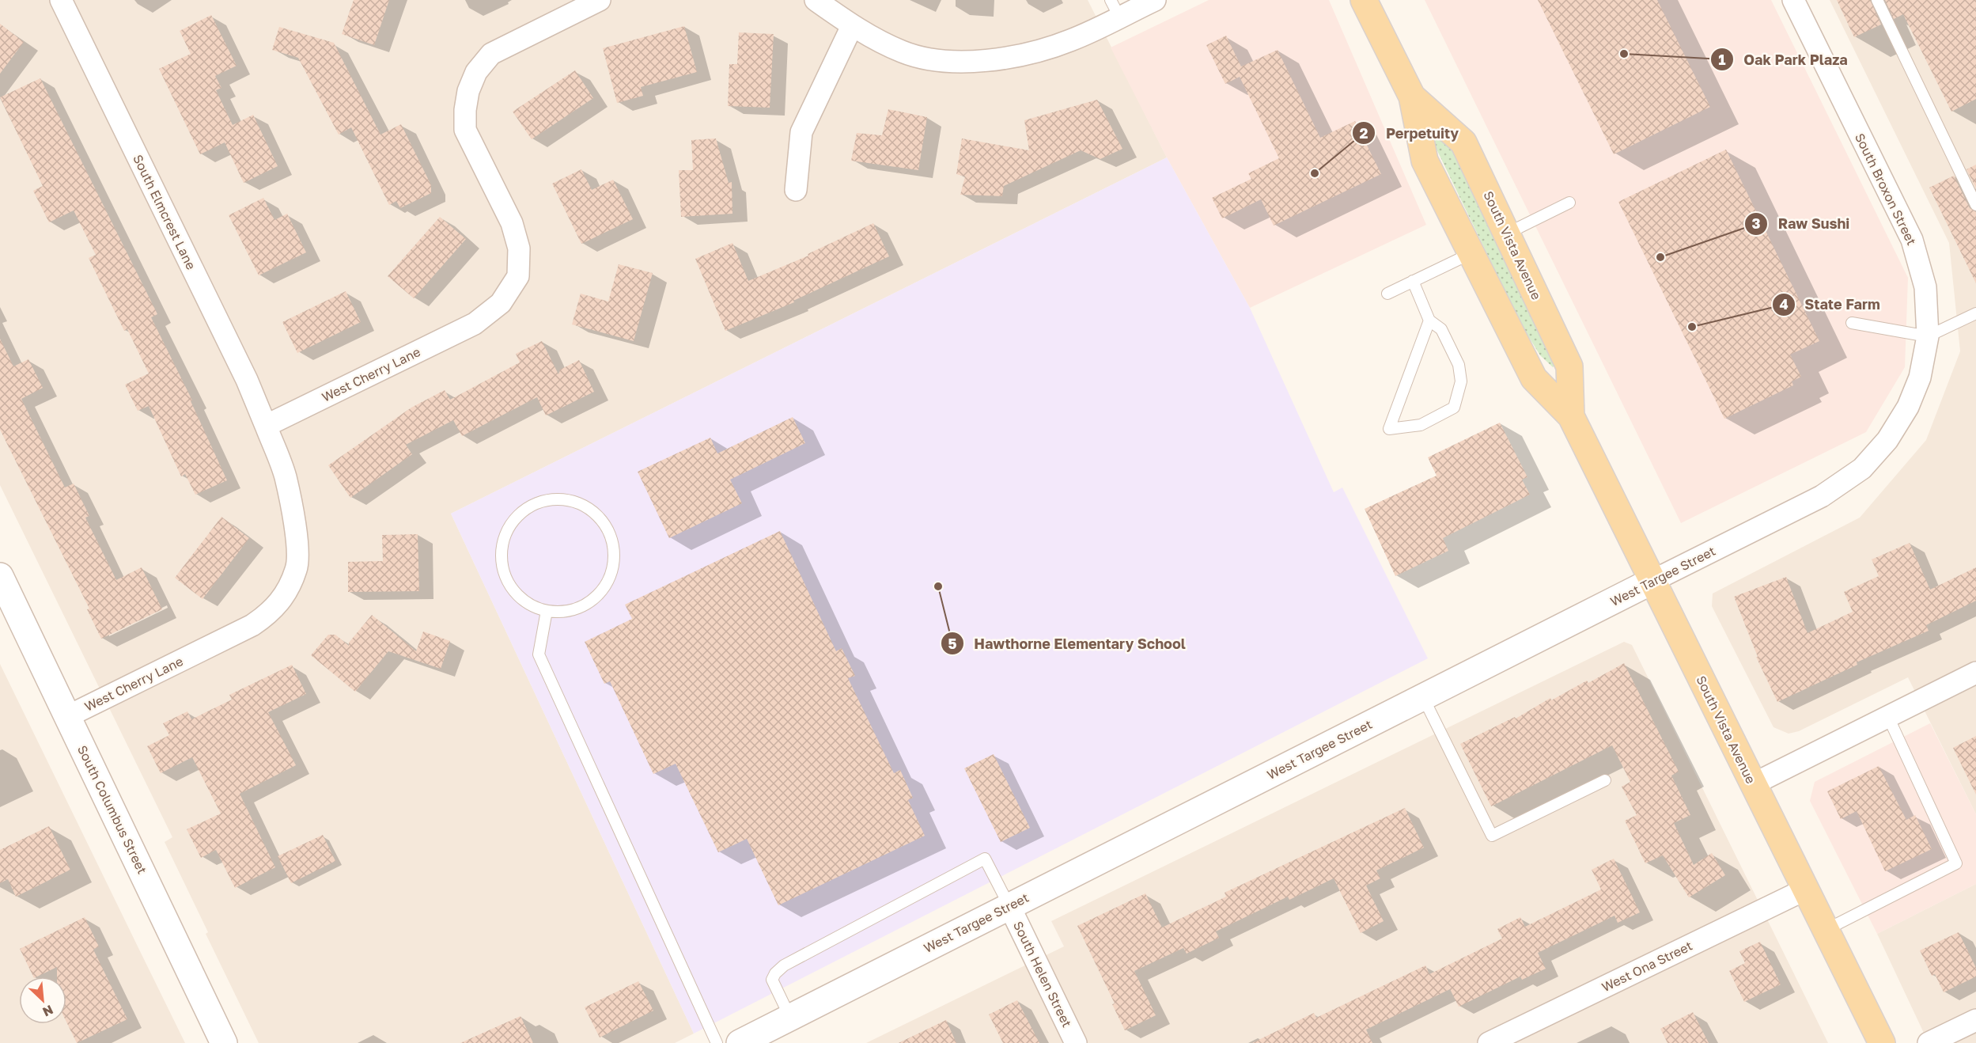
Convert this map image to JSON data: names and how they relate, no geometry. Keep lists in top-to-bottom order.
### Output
{
  "streets": {
    "main road": ["South Vista Avenue"],
    "street": [
      "South Broxon Street",
      "South Elmcrest Lane",
      "West Cherry Lane",
      "West Targee Street",
      "South Columbus Street",
      "West Ona Street",
      "South Helen Street"
    ]
  },
  "crossings": [
    ["South Broxon Street", "West Targee Street"],
    ["South Elmcrest Lane", "West Cherry Lane"],
    ["South Vista Avenue", "West Targee Street"],
    ["South Vista Avenue", "West Ona Street"],
    ["West Cherry Lane", "South Columbus Street"],
    ["West Targee Street", "South Helen Street"]
  ],
  "places": [
    "Oak Park Plaza",
    "Perpetuity",
    "Raw Sushi",
    "State Farm",
    "Hawthorne Elementary School"
  ],
  "north": "bottom right"
}
